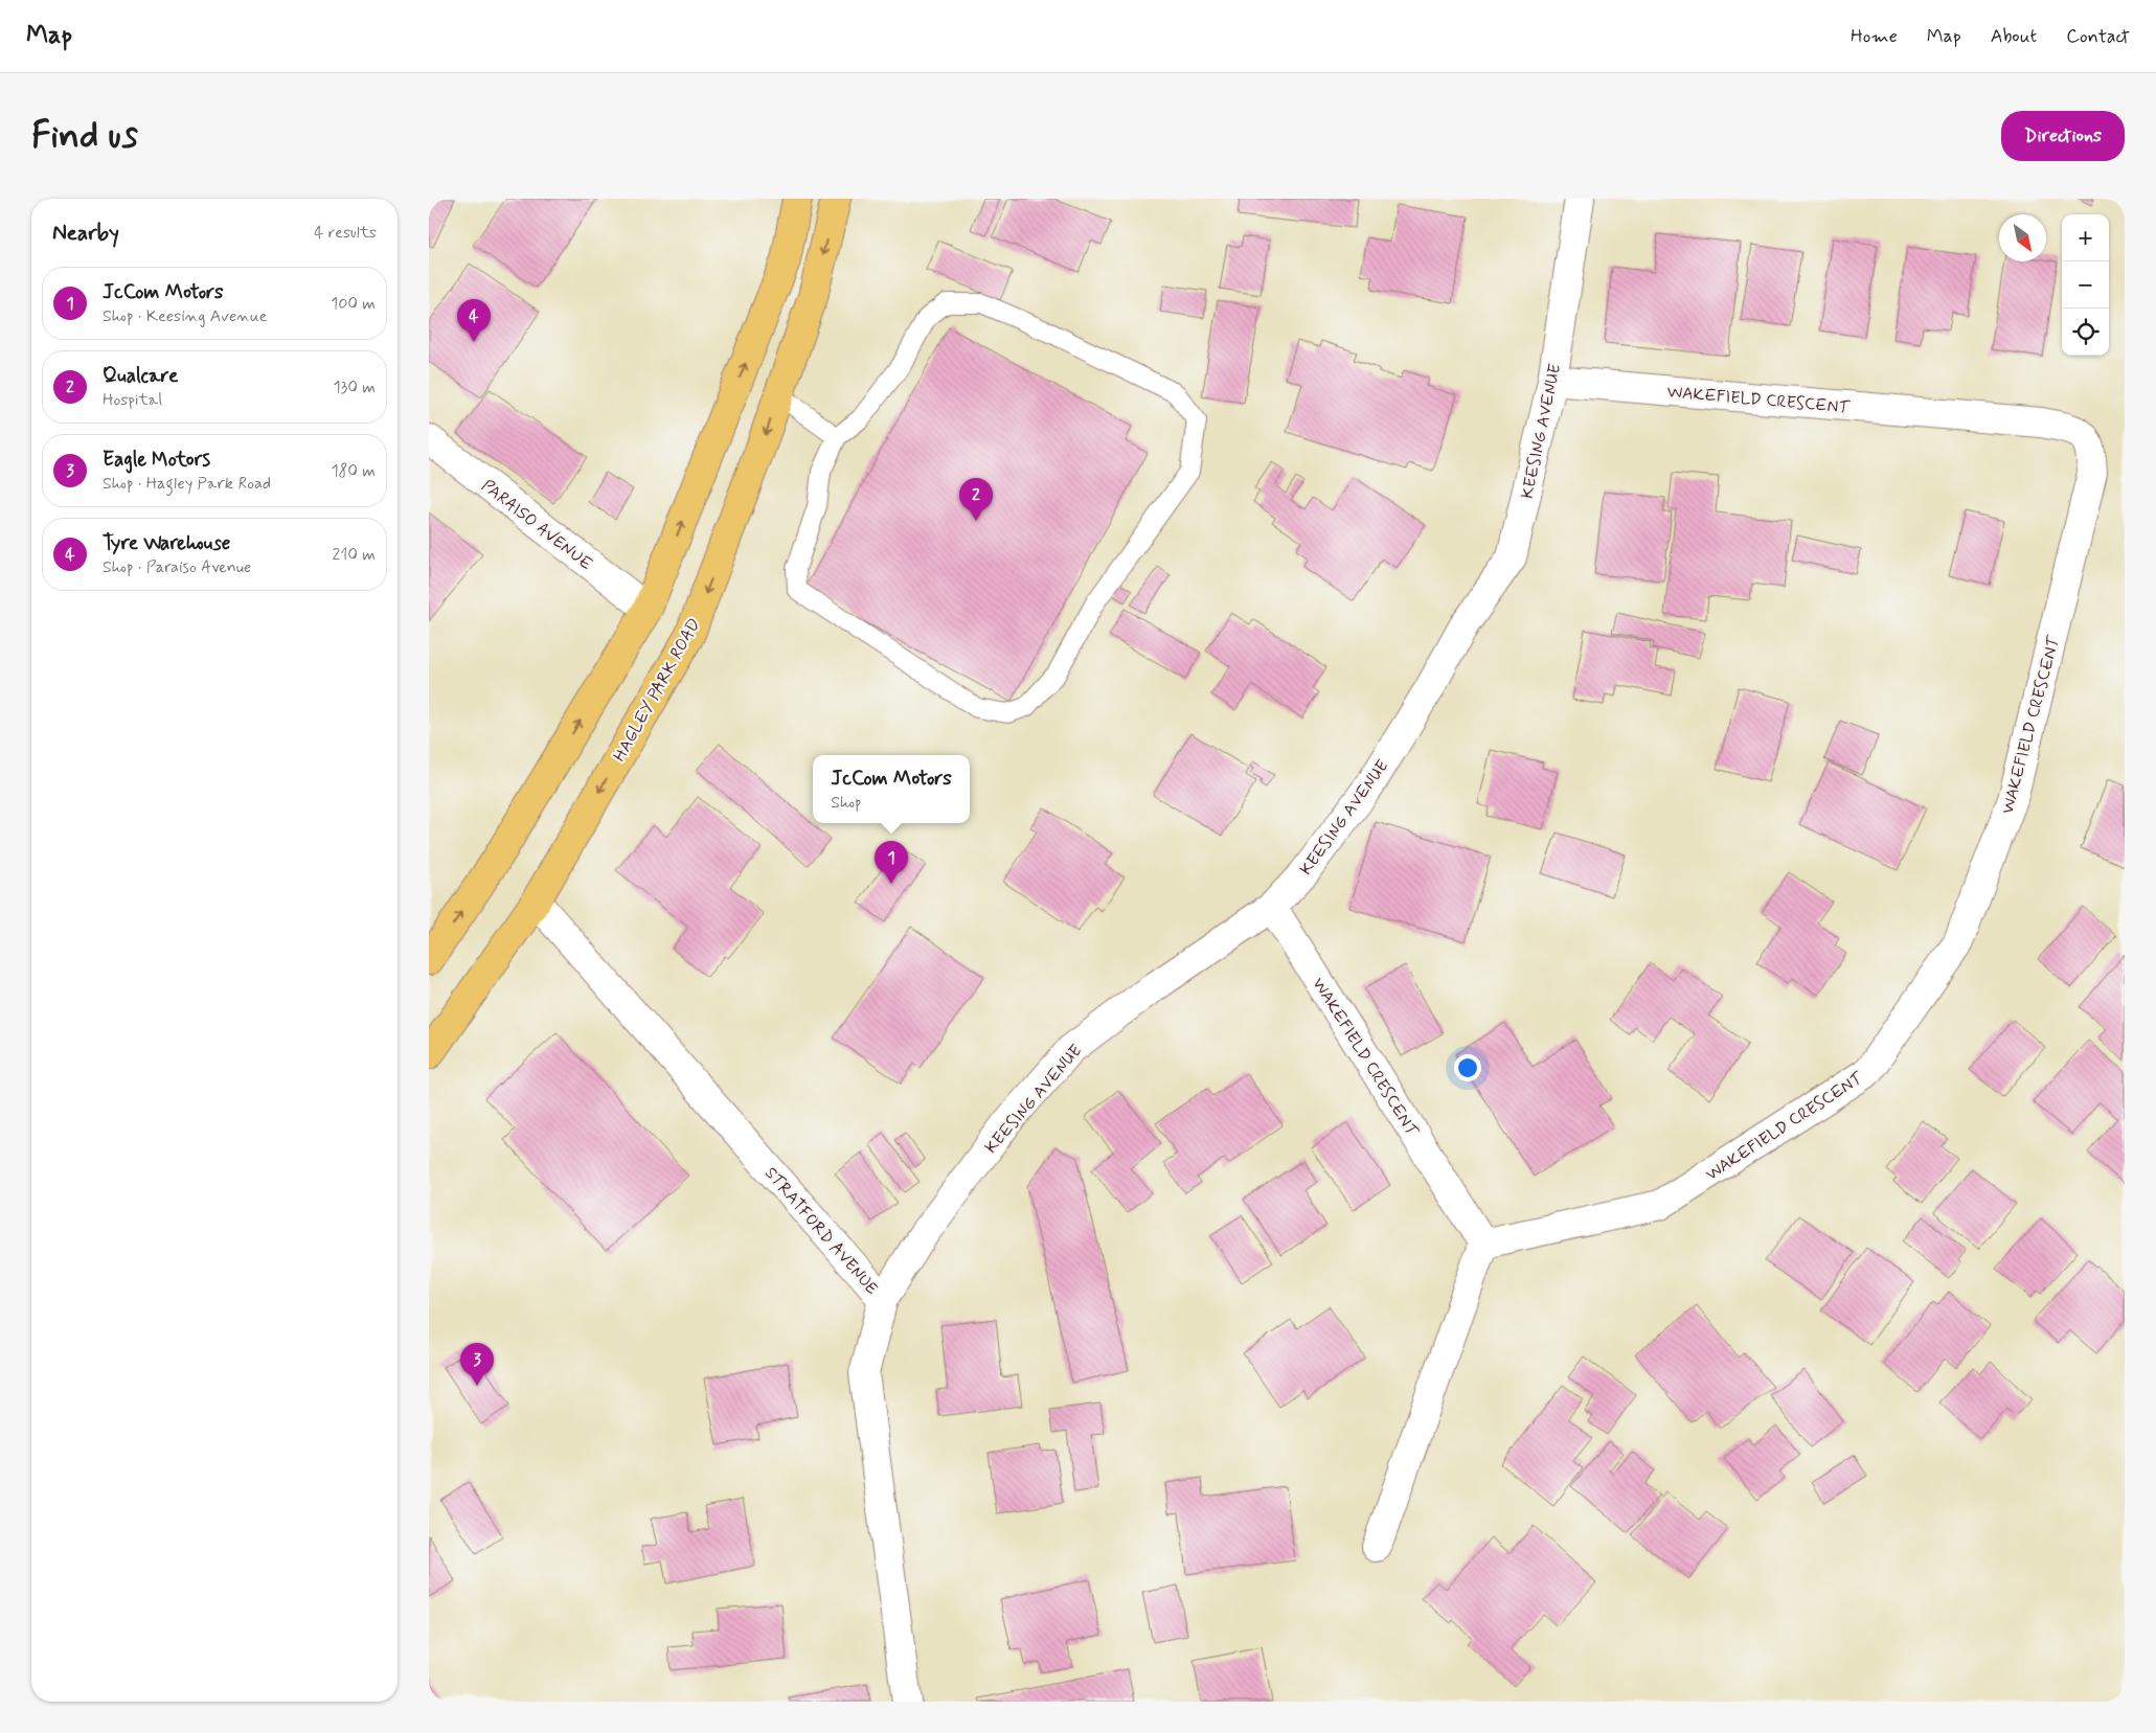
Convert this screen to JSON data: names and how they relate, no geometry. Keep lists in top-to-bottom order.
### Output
{
  "streets": {
    "main road": ["HAGLEY PARK ROAD"],
    "street": [
      "WAKEFIELD CRESCENT",
      "KEESING AVENUE",
      "PARAISO AVENUE",
      "STRATFORD AVENUE"
    ]
  },
  "crossings": [
    ["WAKEFIELD CRESCENT", "KEESING AVENUE"],
    ["KEESING AVENUE", "STRATFORD AVENUE"],
    ["HAGLEY PARK ROAD", "STRATFORD AVENUE"]
  ],
  "north": "bottom right",
  "page": {
    "header": "Map",
    "nav": [
      "Home",
      "Map",
      "About",
      "Contact"
    ],
    "buttons": "Directions",
    "title": "Find us",
    "heading": ["Nearby", "4 results"],
    "map_buttons": ["+", "−"],
    "list": [
      {
        "mark": "1",
        "name": "JcCom Motors",
        "note": "Shop · Keesing Avenue",
        "value": "100 m"
      },
      {
        "mark": "2",
        "name": "Qualcare",
        "note": "Hospital",
        "value": "130 m"
      },
      {
        "mark": "3",
        "name": "Eagle Motors",
        "note": "Shop · Hagley Park Road",
        "value": "180 m"
      },
      {
        "mark": "4",
        "name": "Tyre Warehouse",
        "note": "Shop · Paraiso Avenue",
        "value": "210 m"
      }
    ],
    "pins": [
      "4",
      "2",
      "1",
      "3"
    ],
    "popup": ["JcCom Motors", "Shop"]
  }
}
